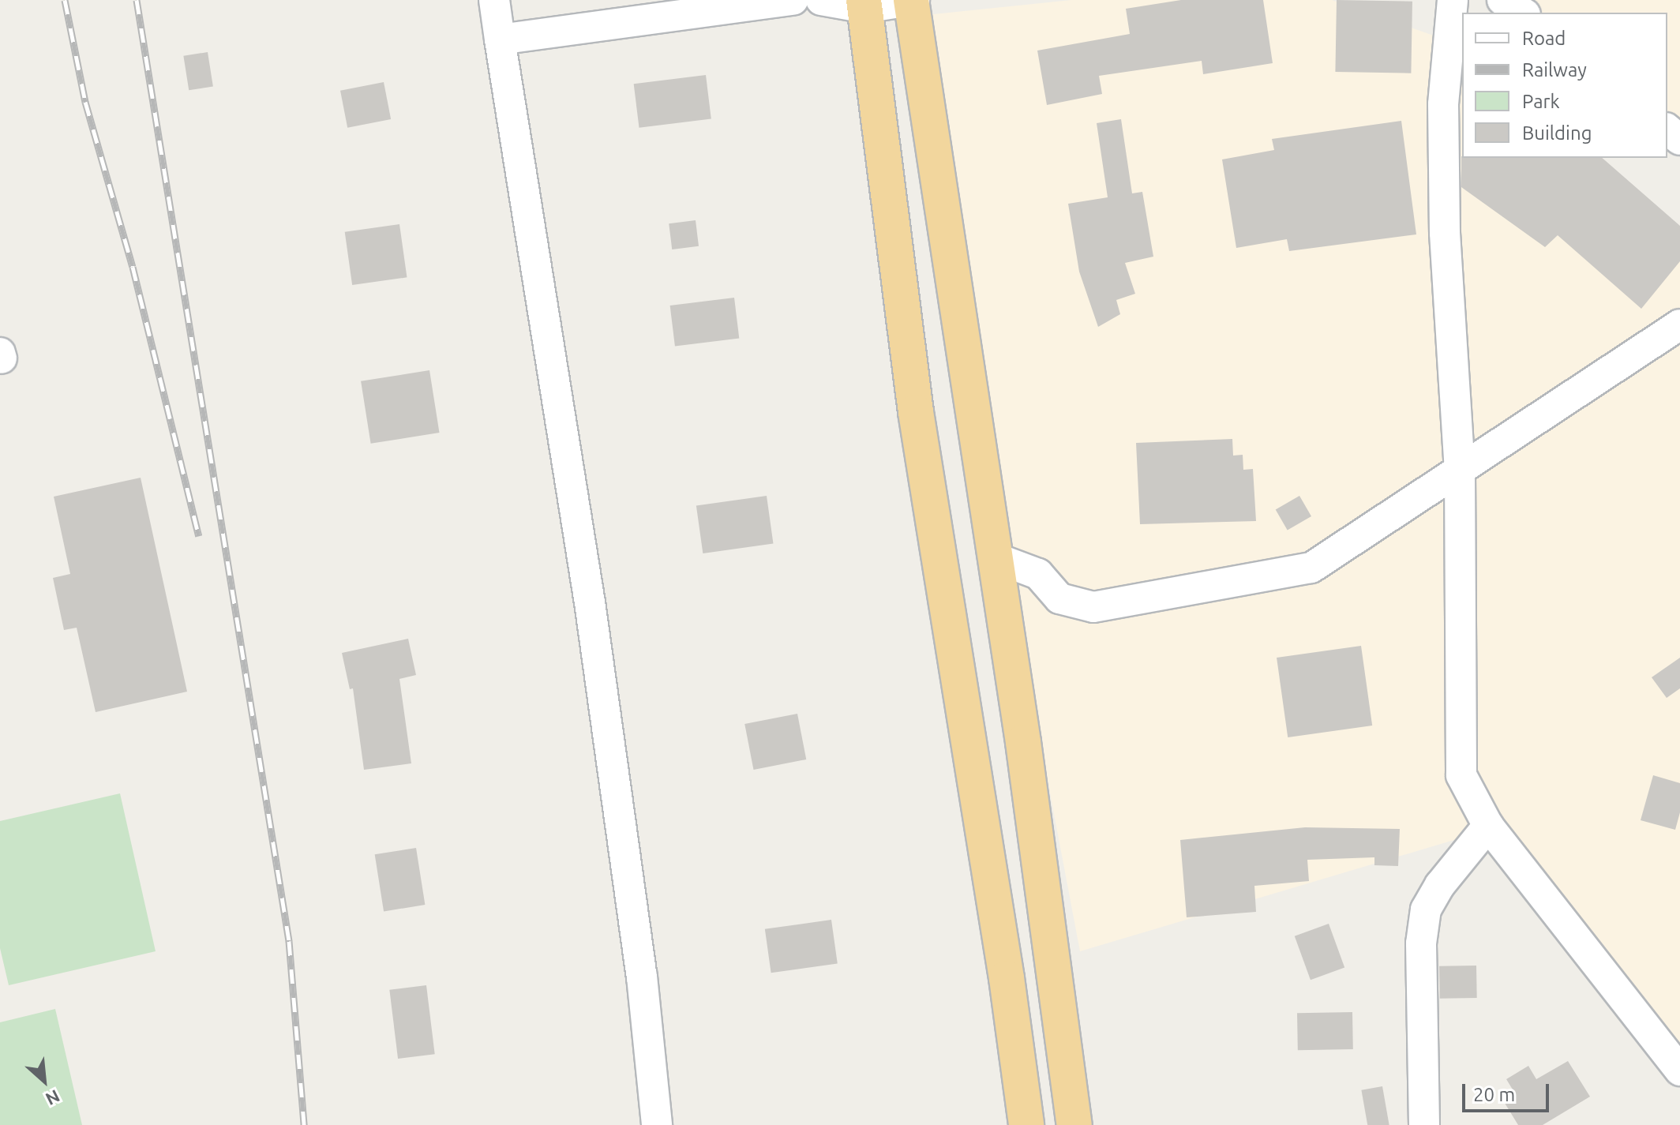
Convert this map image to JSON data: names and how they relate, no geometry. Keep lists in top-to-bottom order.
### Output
{
  "legend": [
    "Road",
    "Railway",
    "Park",
    "Building"
  ],
  "scale_bar": "20 m",
  "north": "bottom right"
}
